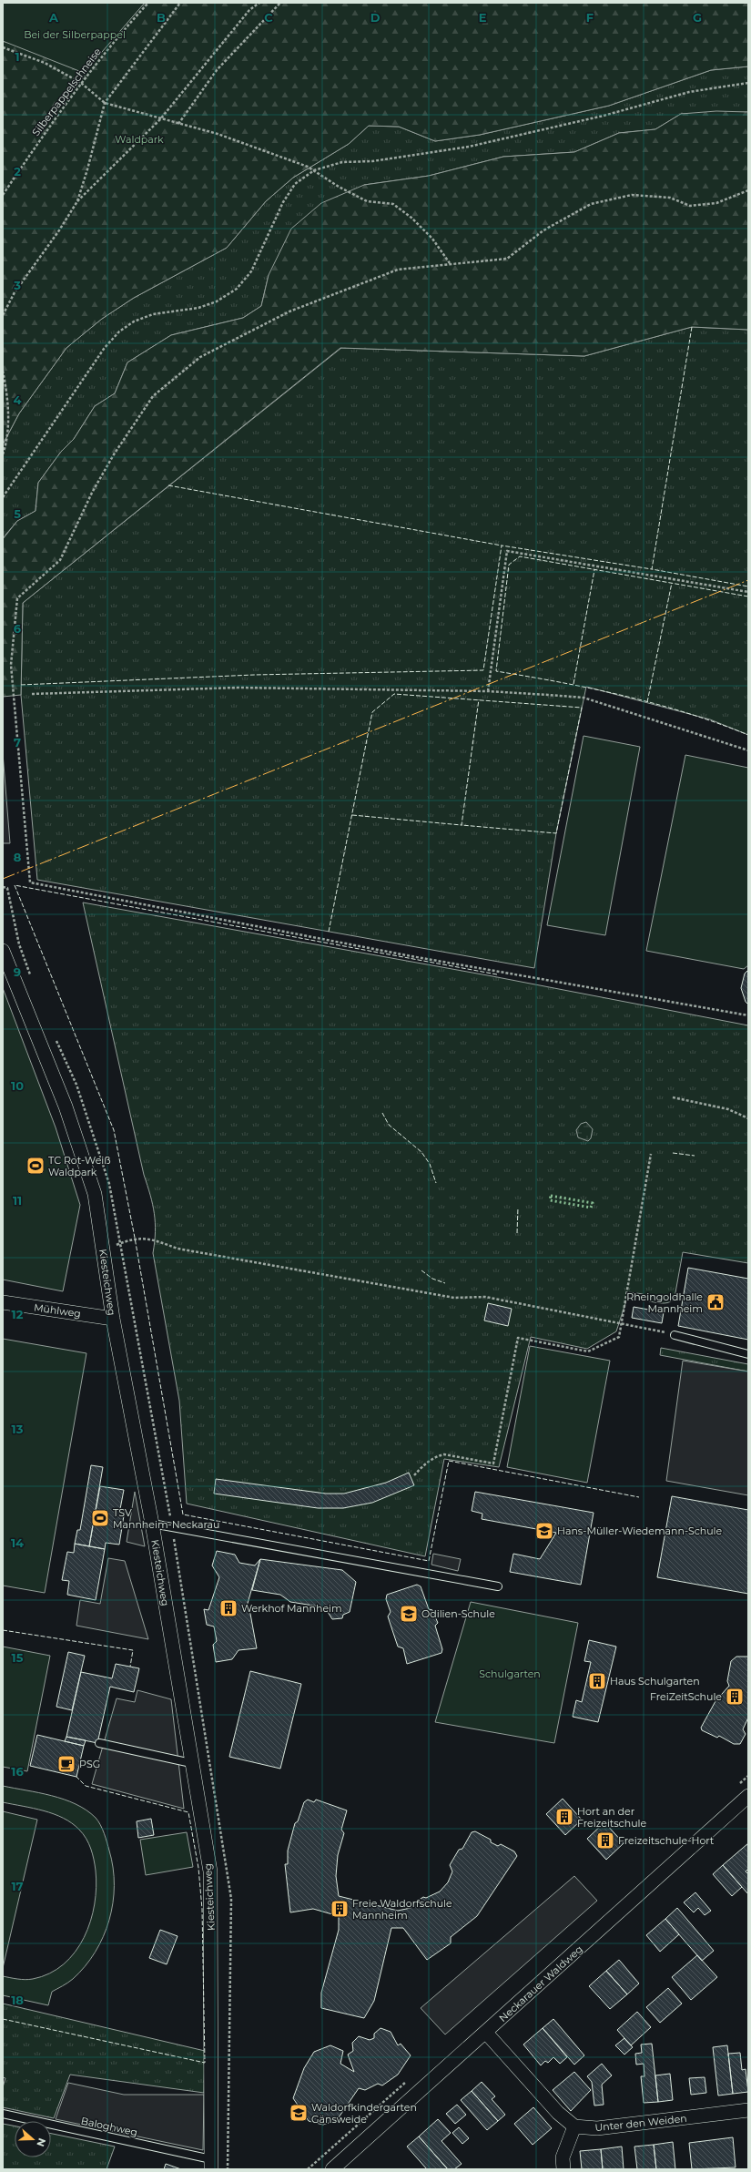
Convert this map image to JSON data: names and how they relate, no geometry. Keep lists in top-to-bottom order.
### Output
{
  "streets": {
    "street": [
      "Kiesteichweg",
      "Mühlweg",
      "Neckarauer Waldweg",
      "Unter den Weiden"
    ],
    "lane": ["Baloghweg"],
    "path": ["Silberpappelschneise"]
  },
  "crossings": [
    ["Kiesteichweg", "Mühlweg"],
    ["Kiesteichweg", "Baloghweg"]
  ],
  "parks": ["Bei der Silberpappel", "Waldpark", "Schulgarten"],
  "places": {
    "sports": ["TC Rot-Weiß Waldpark", "TSV Mannheim-Neckarau"],
    "public building": ["Rheingoldhalle Mannheim"],
    "school or university": ["Hans-Müller-Wiedemann-Schule", "Odilien-Schule", "Waldorfkindergarten Gänsweide"],
    "building": [
      "Werkhof Mannheim",
      "Haus Schulgarten",
      "FreiZeitSchule",
      "Hort an der Freizeitschule",
      "Freizeitschule-Hort",
      "Freie Waldorfschule Mannheim"
    ],
    "cafe": ["PSG"]
  },
  "north": "right",
  "grid": {
    "columns": [
      "A",
      "B",
      "C",
      "D",
      "E",
      "F",
      "G"
    ],
    "rows": [
      "1",
      "2",
      "3",
      "4",
      "5",
      "6",
      "7",
      "8",
      "9",
      "10",
      "11",
      "12",
      "13",
      "14",
      "15",
      "16",
      "17",
      "18"
    ]
  }
}
